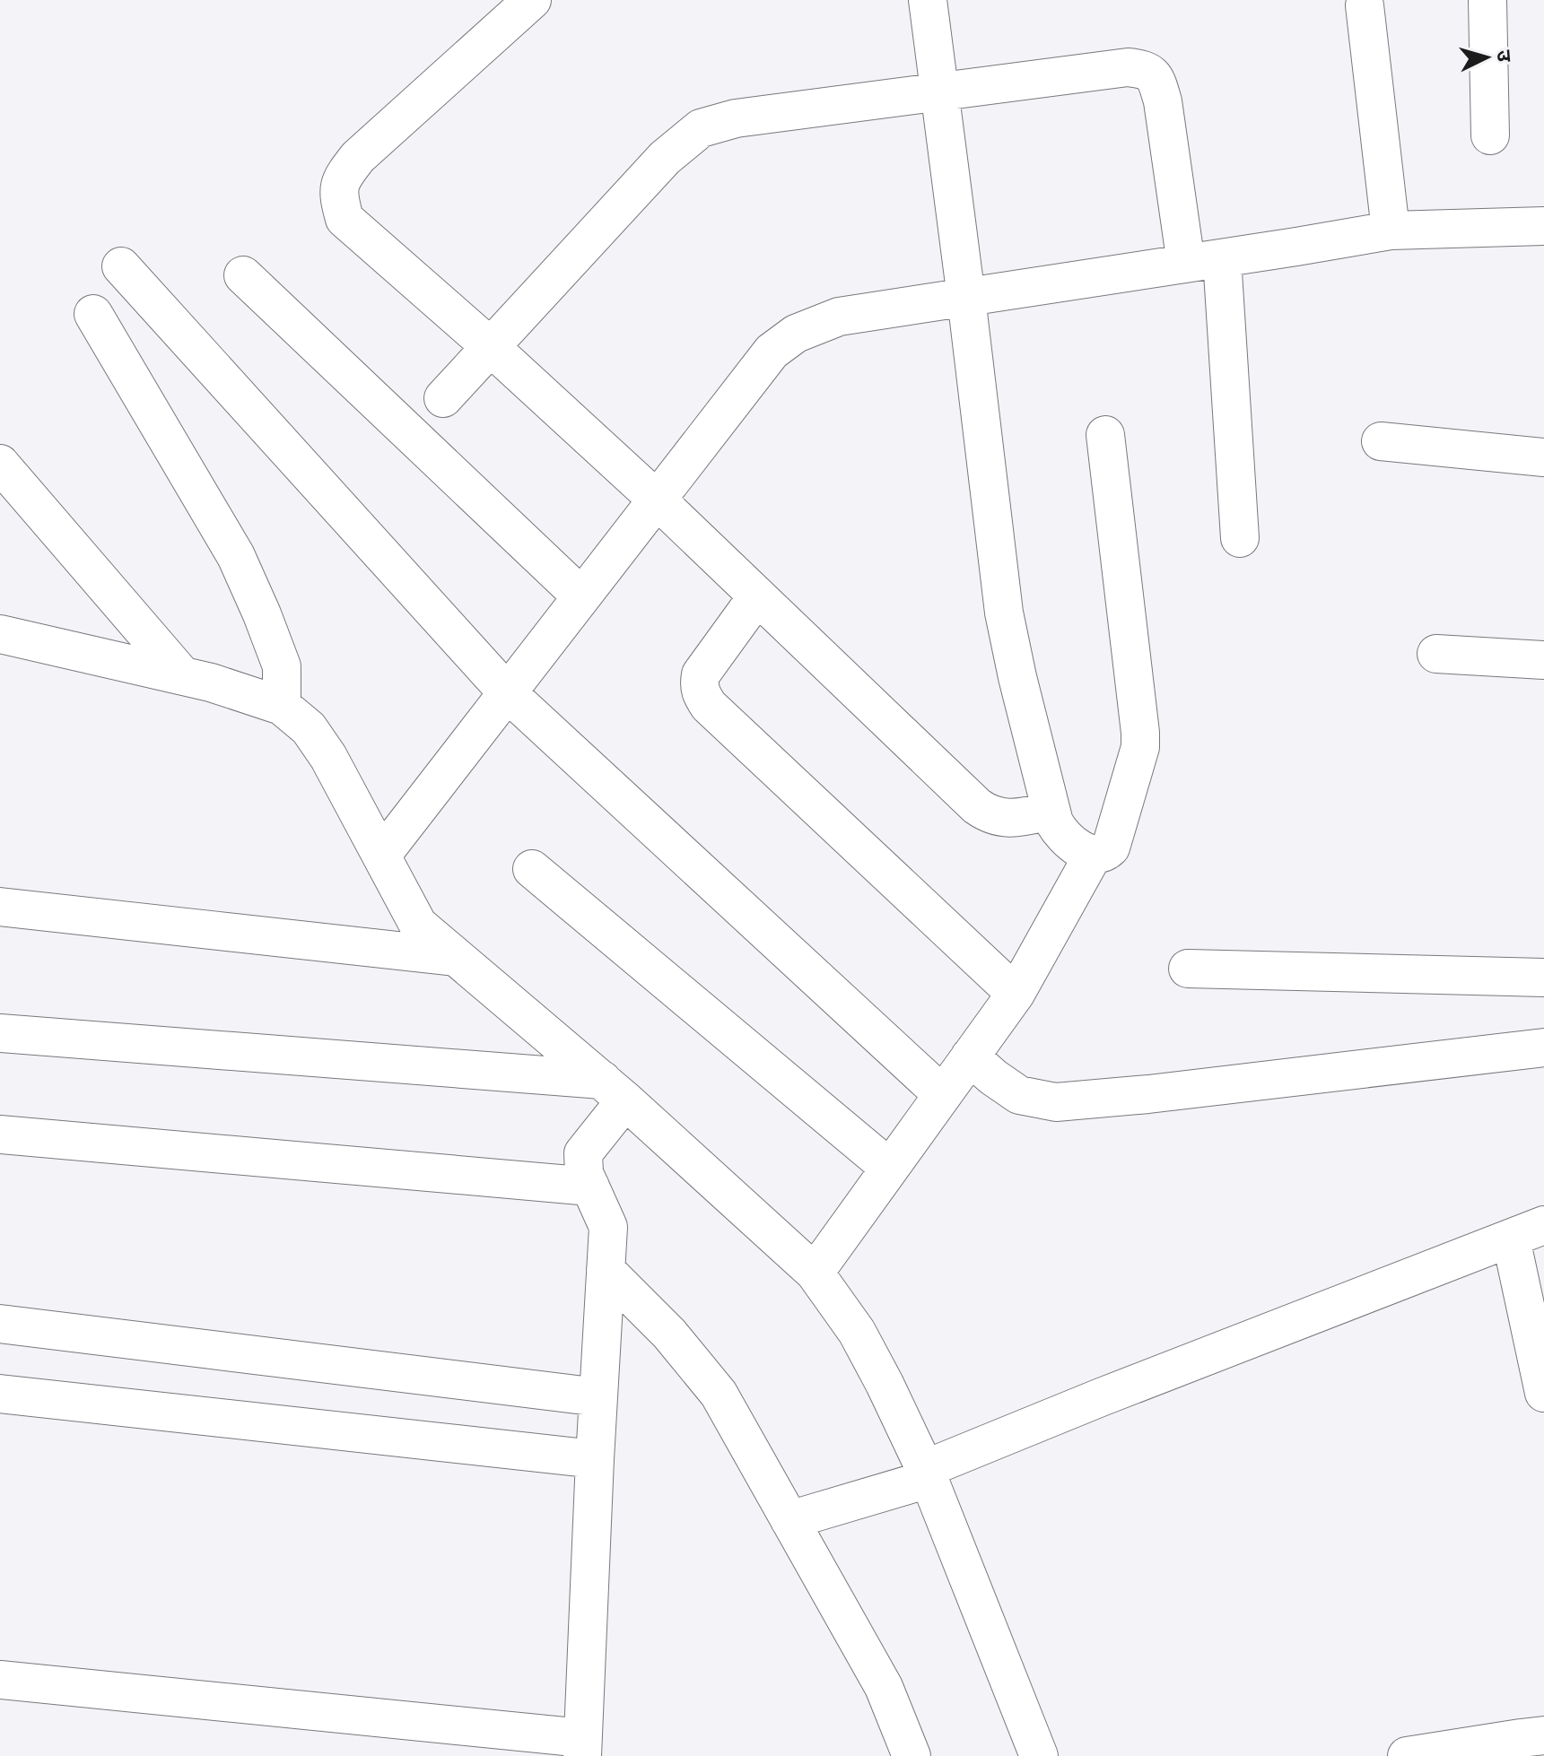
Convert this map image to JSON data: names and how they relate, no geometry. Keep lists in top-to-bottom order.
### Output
{
  "north": "right"
}
